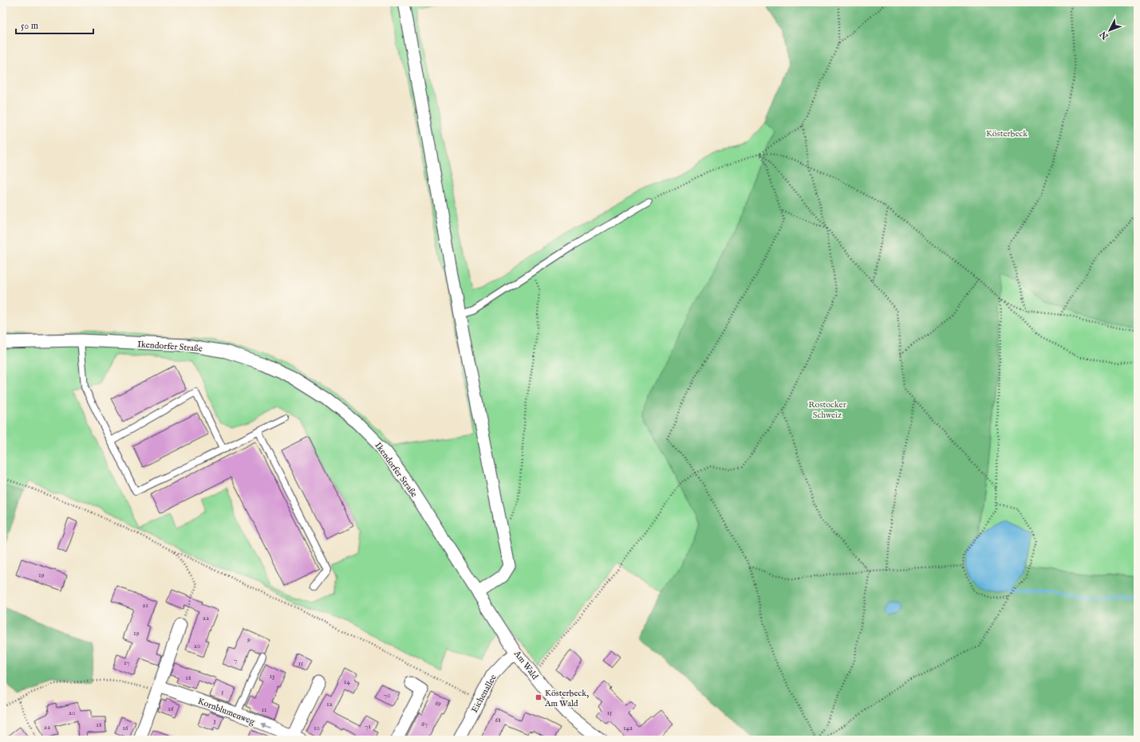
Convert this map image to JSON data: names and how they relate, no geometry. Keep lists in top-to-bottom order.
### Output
{
  "streets": {
    "street": [
      "Ikendorfer Straße",
      "Am Wald",
      "Eichenallee",
      "Kornblumenweg"
    ]
  },
  "crossings": [
    ["Ikendorfer Straße", "Am Wald"],
    ["Am Wald", "Eichenallee"]
  ],
  "parks": ["Kösterbeck", "Rostocker Schweiz"],
  "places": {
    "transit": ["Kösterbeck, Am Wald"]
  },
  "house_numbers": [
    "19",
    "21",
    "22",
    "19",
    "9",
    "20",
    "7",
    "17",
    "15",
    "13",
    "18",
    "14",
    "5",
    "70",
    "69",
    "12",
    "16",
    "11",
    "20",
    "15",
    "68",
    "3",
    "67",
    "18",
    "71",
    "22",
    "16",
    "10",
    "14a"
  ],
  "scale_bar": "50 m",
  "north": "bottom left"
}
